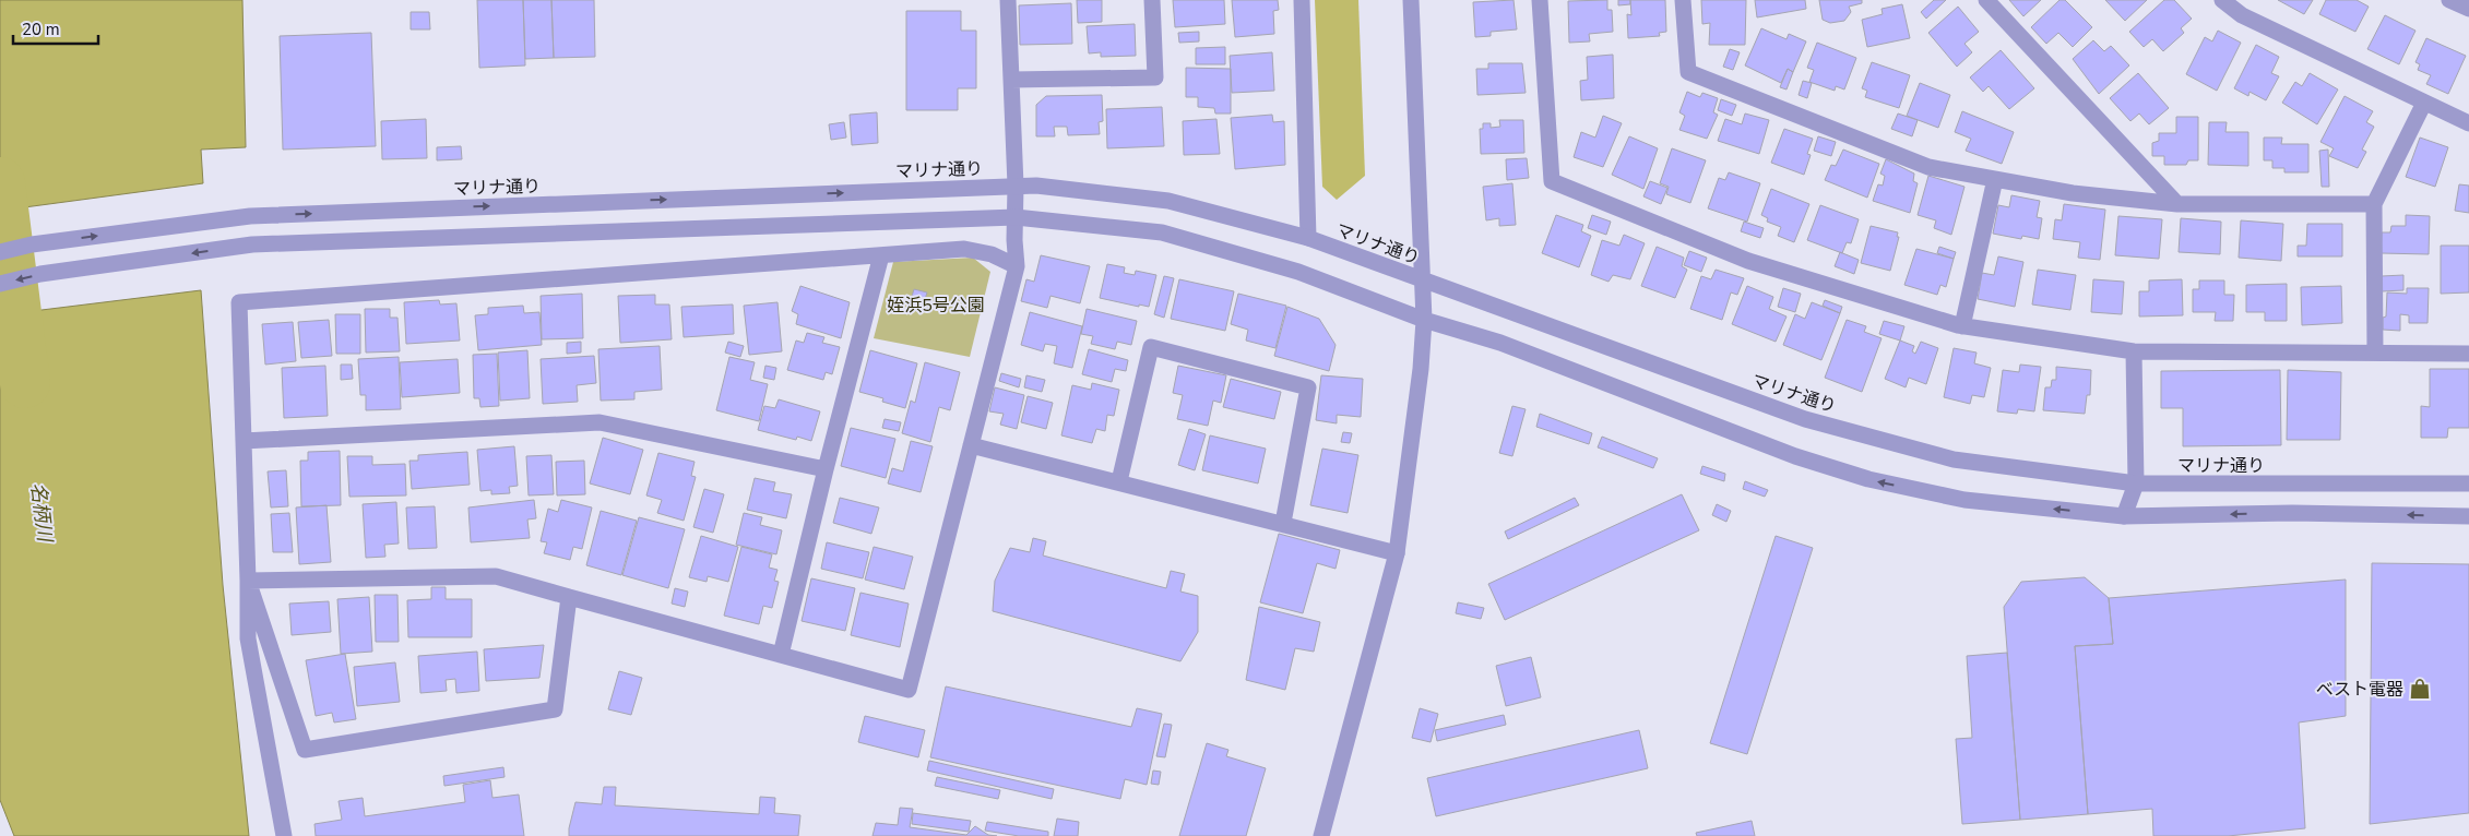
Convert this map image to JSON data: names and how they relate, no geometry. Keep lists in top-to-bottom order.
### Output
{
  "streets": {
    "street": ["マリナ通り"]
  },
  "water": ["名柄川"],
  "parks": ["姪浜5号公園"],
  "places": {
    "shop": ["ベスト電器"]
  },
  "scale_bar": "20 m"
}
